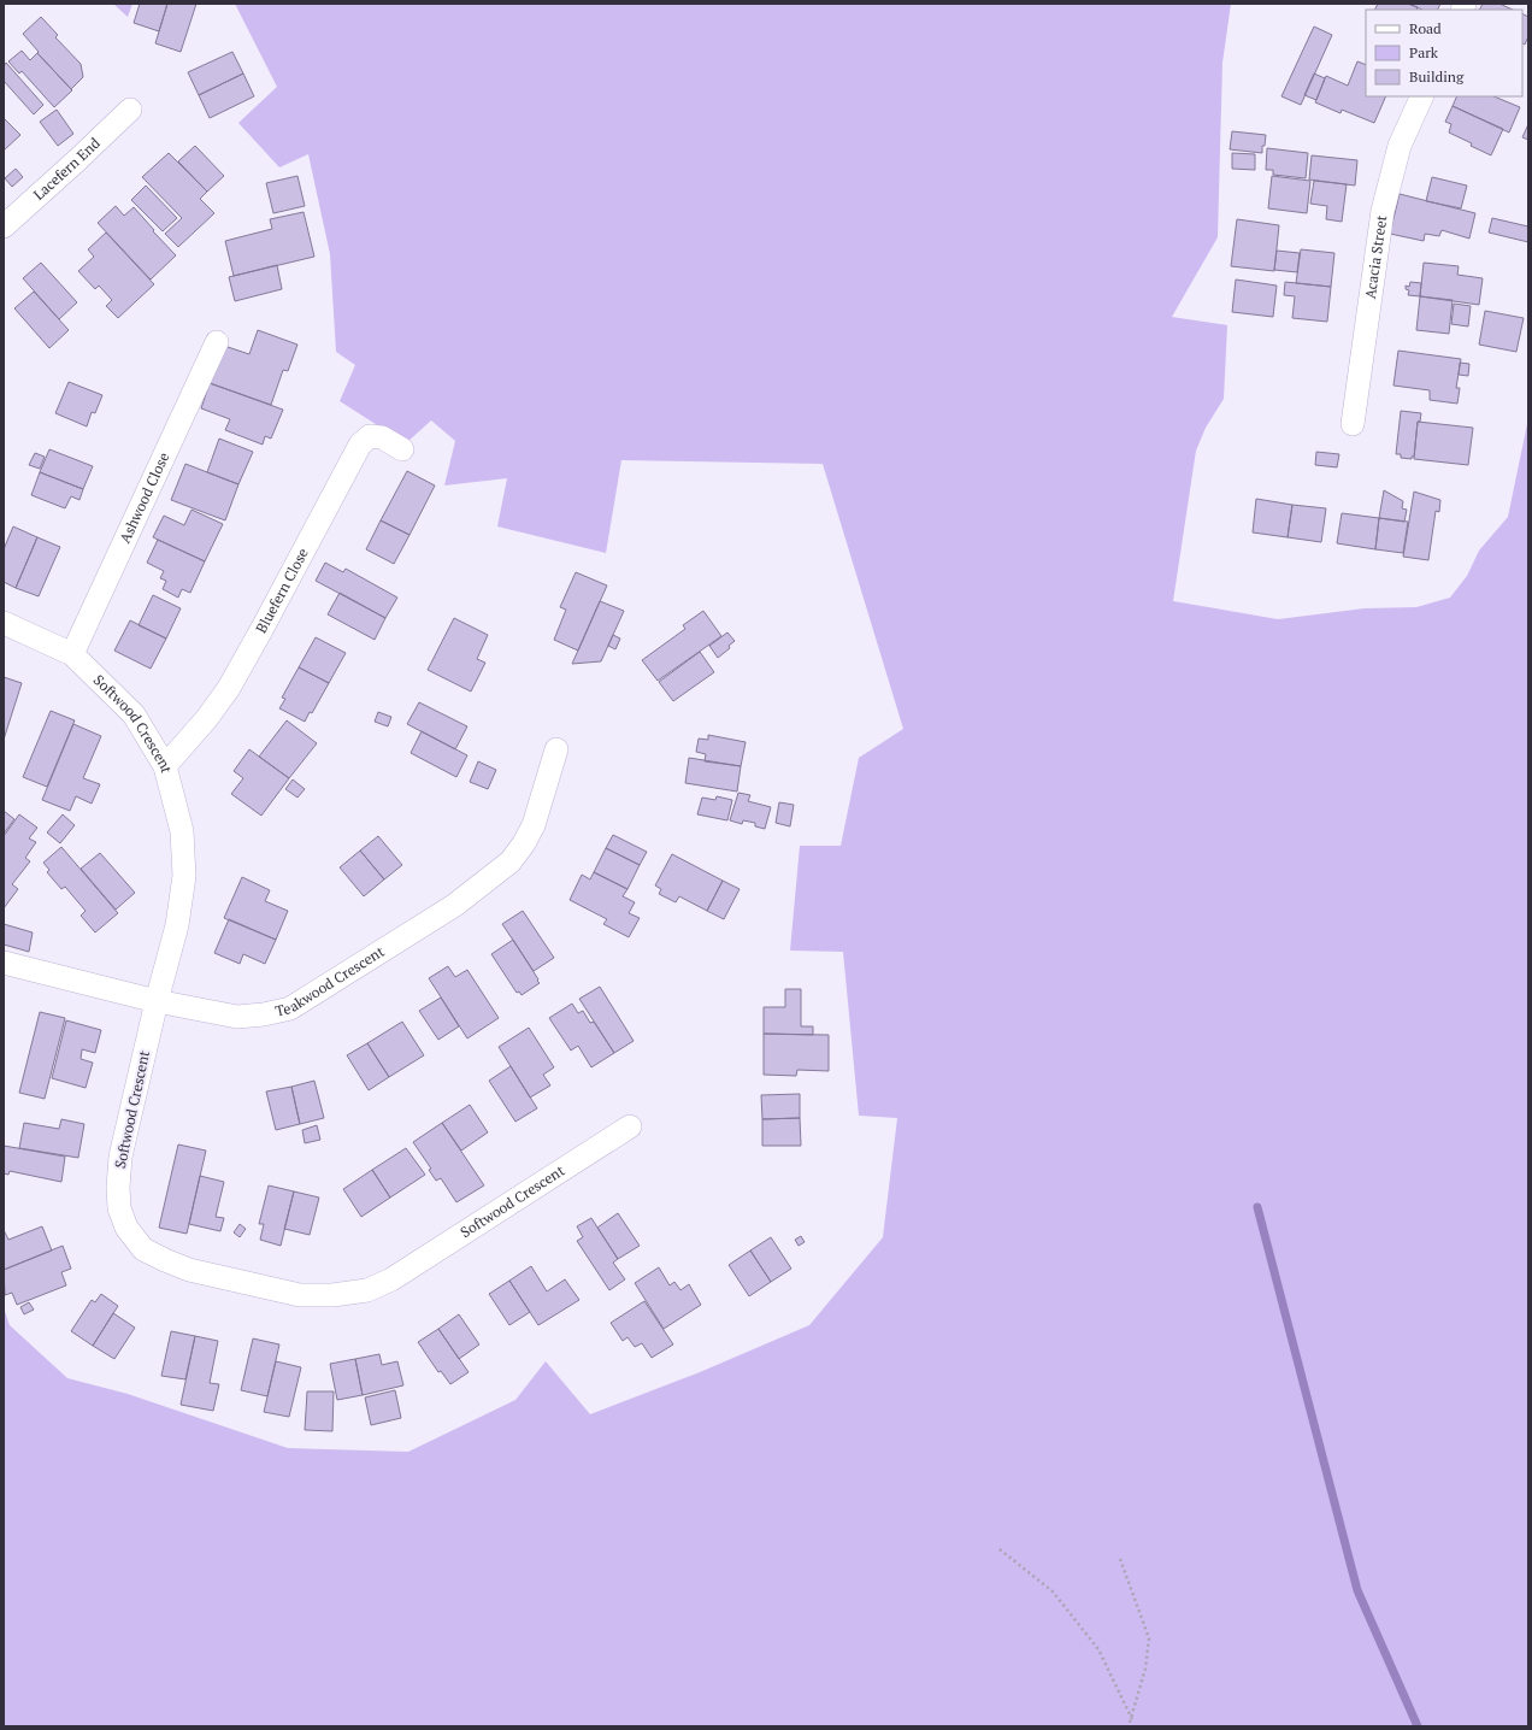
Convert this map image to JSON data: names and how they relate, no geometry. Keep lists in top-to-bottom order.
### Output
{
  "streets": {
    "street": [
      "Lacefern End",
      "Acacia Street",
      "Ashwood Close",
      "Bluefern Close",
      "Softwood Crescent",
      "Teakwood Crescent"
    ]
  },
  "crossings": [
    ["Ashwood Close", "Softwood Crescent"],
    ["Bluefern Close", "Softwood Crescent"],
    ["Softwood Crescent", "Teakwood Crescent"]
  ],
  "legend": ["Road", "Park", "Building"]
}
